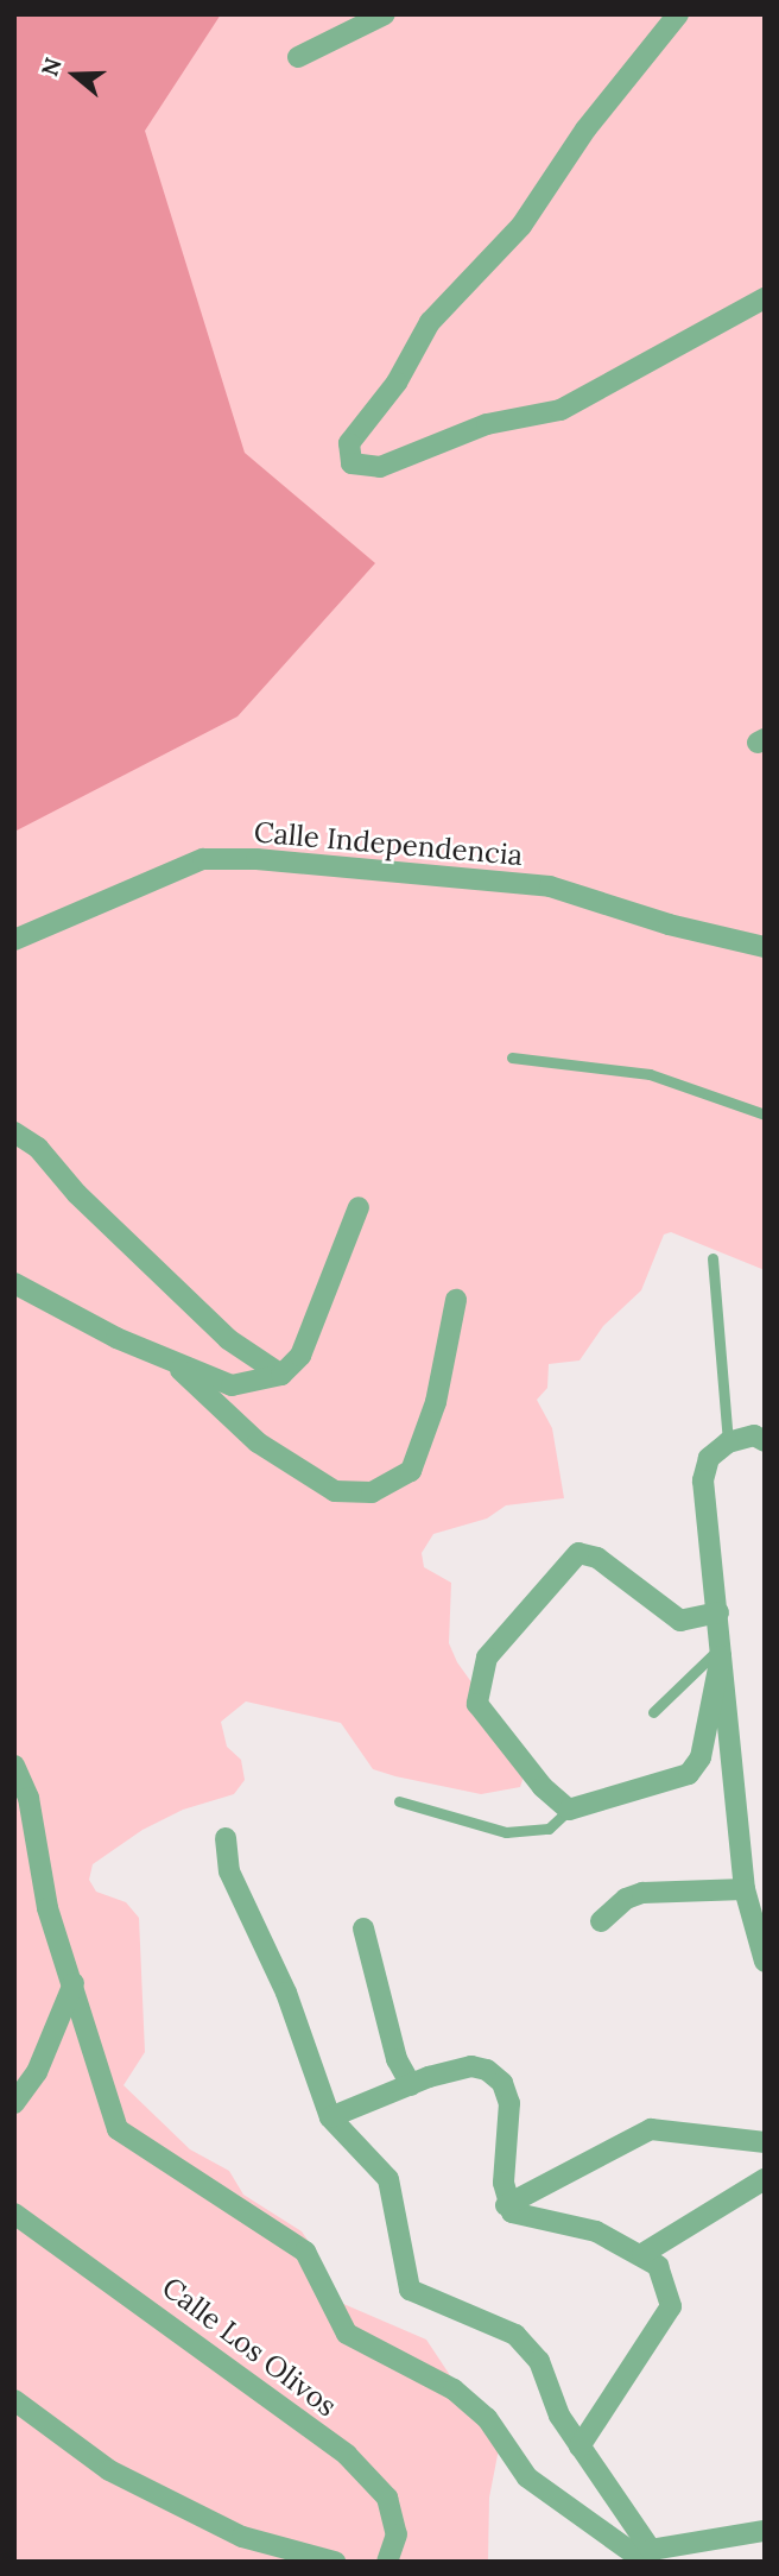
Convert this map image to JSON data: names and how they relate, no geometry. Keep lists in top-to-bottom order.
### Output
{
  "streets": {
    "street": ["Calle Independencia", "Calle Los Olivos"]
  },
  "north": "left"
}
